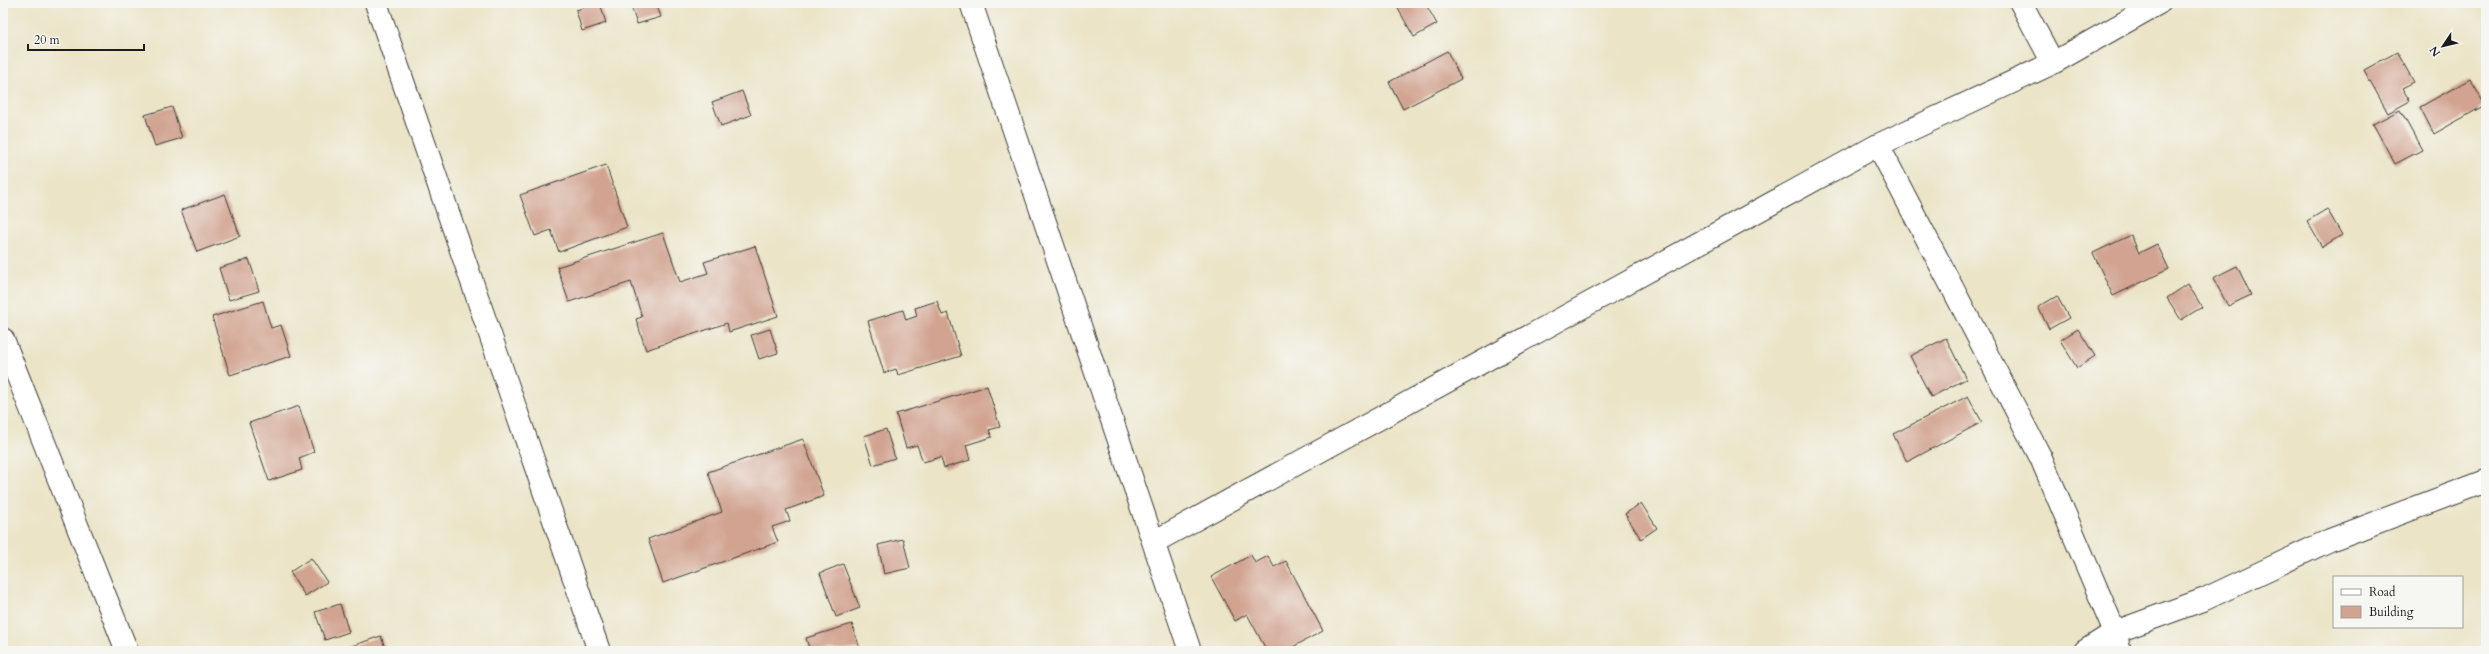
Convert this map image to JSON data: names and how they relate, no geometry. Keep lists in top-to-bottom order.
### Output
{
  "legend": ["Road", "Building"],
  "scale_bar": "20 m",
  "north": "bottom left"
}
